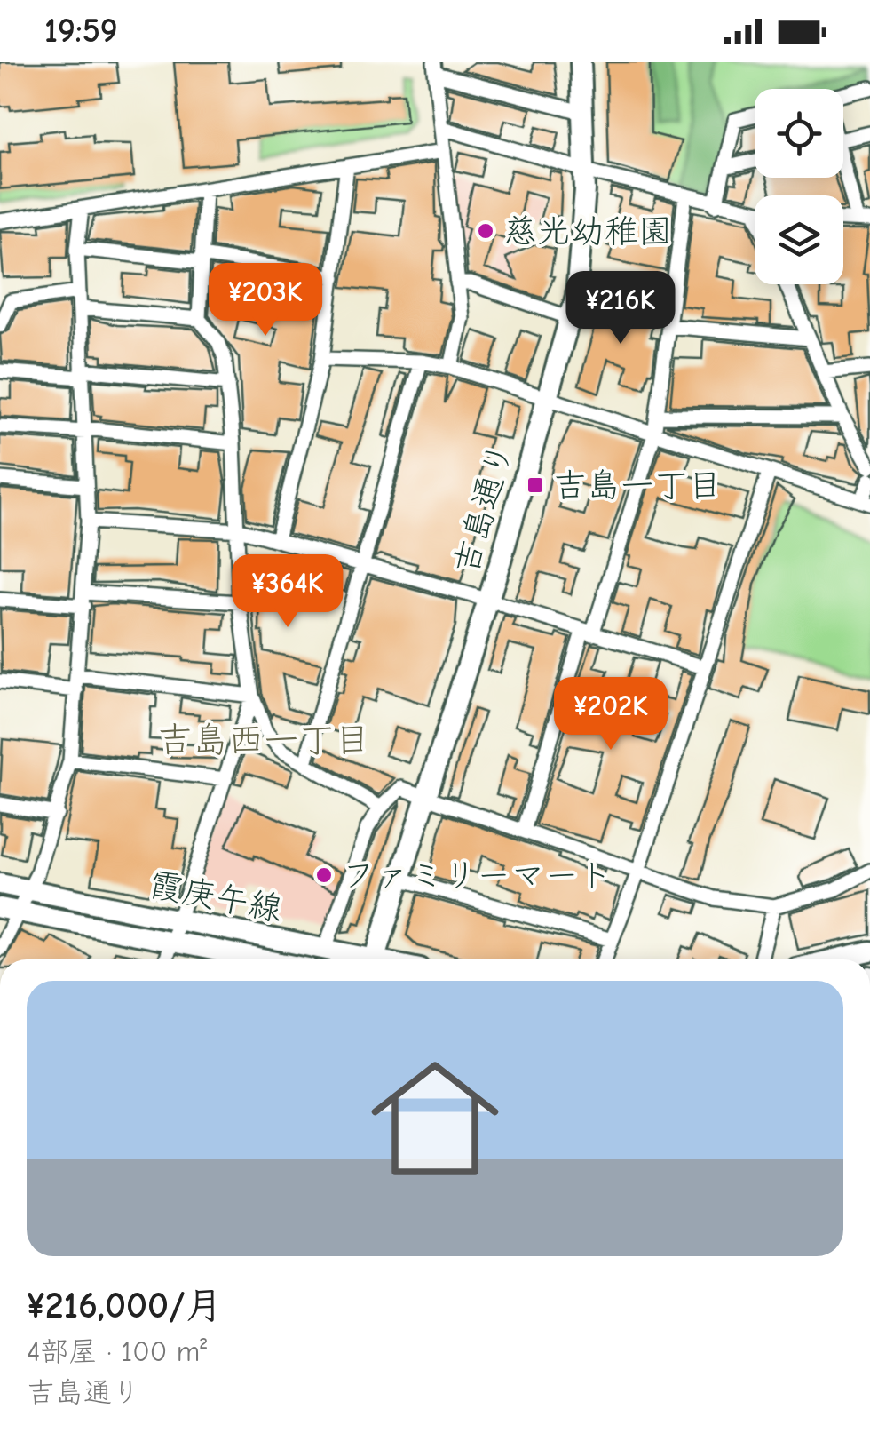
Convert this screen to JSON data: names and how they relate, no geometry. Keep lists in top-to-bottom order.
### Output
{
  "streets": {
    "street": ["吉島通り", "霞庚午線"]
  },
  "districts": ["吉島西一丁目"],
  "places": {
    "other": ["慈光幼稚園", "ファミリーマート"],
    "transit": ["吉島一丁目"]
  },
  "page": {
    "status": "19:59",
    "price": [
      "¥203K",
      "¥216K",
      "¥364K",
      "¥202K"
    ],
    "list": [
      {
        "name": "¥216,000/月",
        "note": "4部屋 · 100 m² · 吉島通り"
      }
    ]
  }
}
